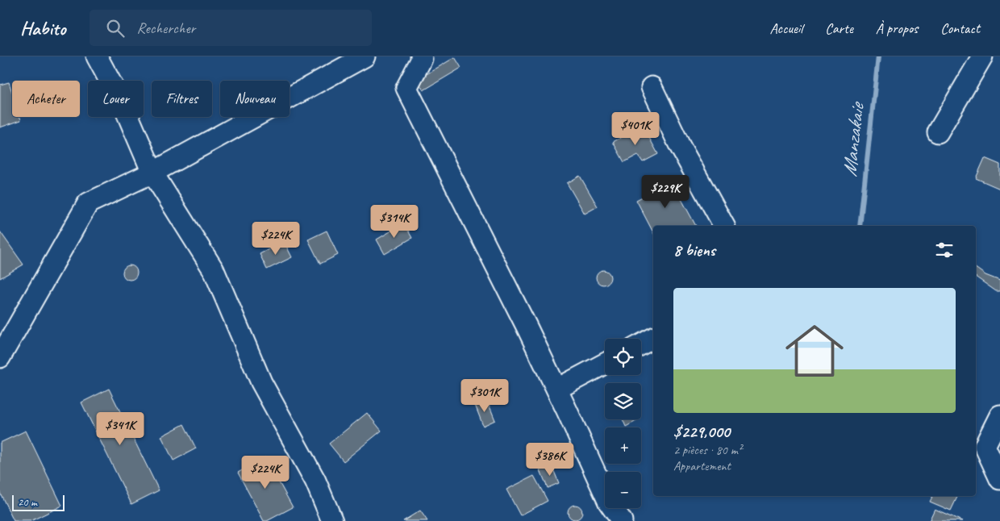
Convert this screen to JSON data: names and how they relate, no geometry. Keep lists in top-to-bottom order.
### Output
{
  "water": ["Manzakaie"],
  "scale_bar": "20 m",
  "page": {
    "header": "Habito",
    "search": "Rechercher",
    "nav": [
      "Accueil",
      "Carte",
      "À propos",
      "Contact"
    ],
    "chip": [
      "Acheter",
      "Louer",
      "Filtres",
      "Nouveau"
    ],
    "price": [
      "$401K",
      "$229K",
      "$314K",
      "$224K",
      "$301K",
      "$341K",
      "$386K",
      "$224K"
    ],
    "heading": "8 biens",
    "list": [
      {
        "name": "$229,000",
        "note": "2 pièces · 80 m² · Appartement"
      }
    ],
    "map_buttons": ["+", "−"],
    "scale": "20 m"
  }
}
